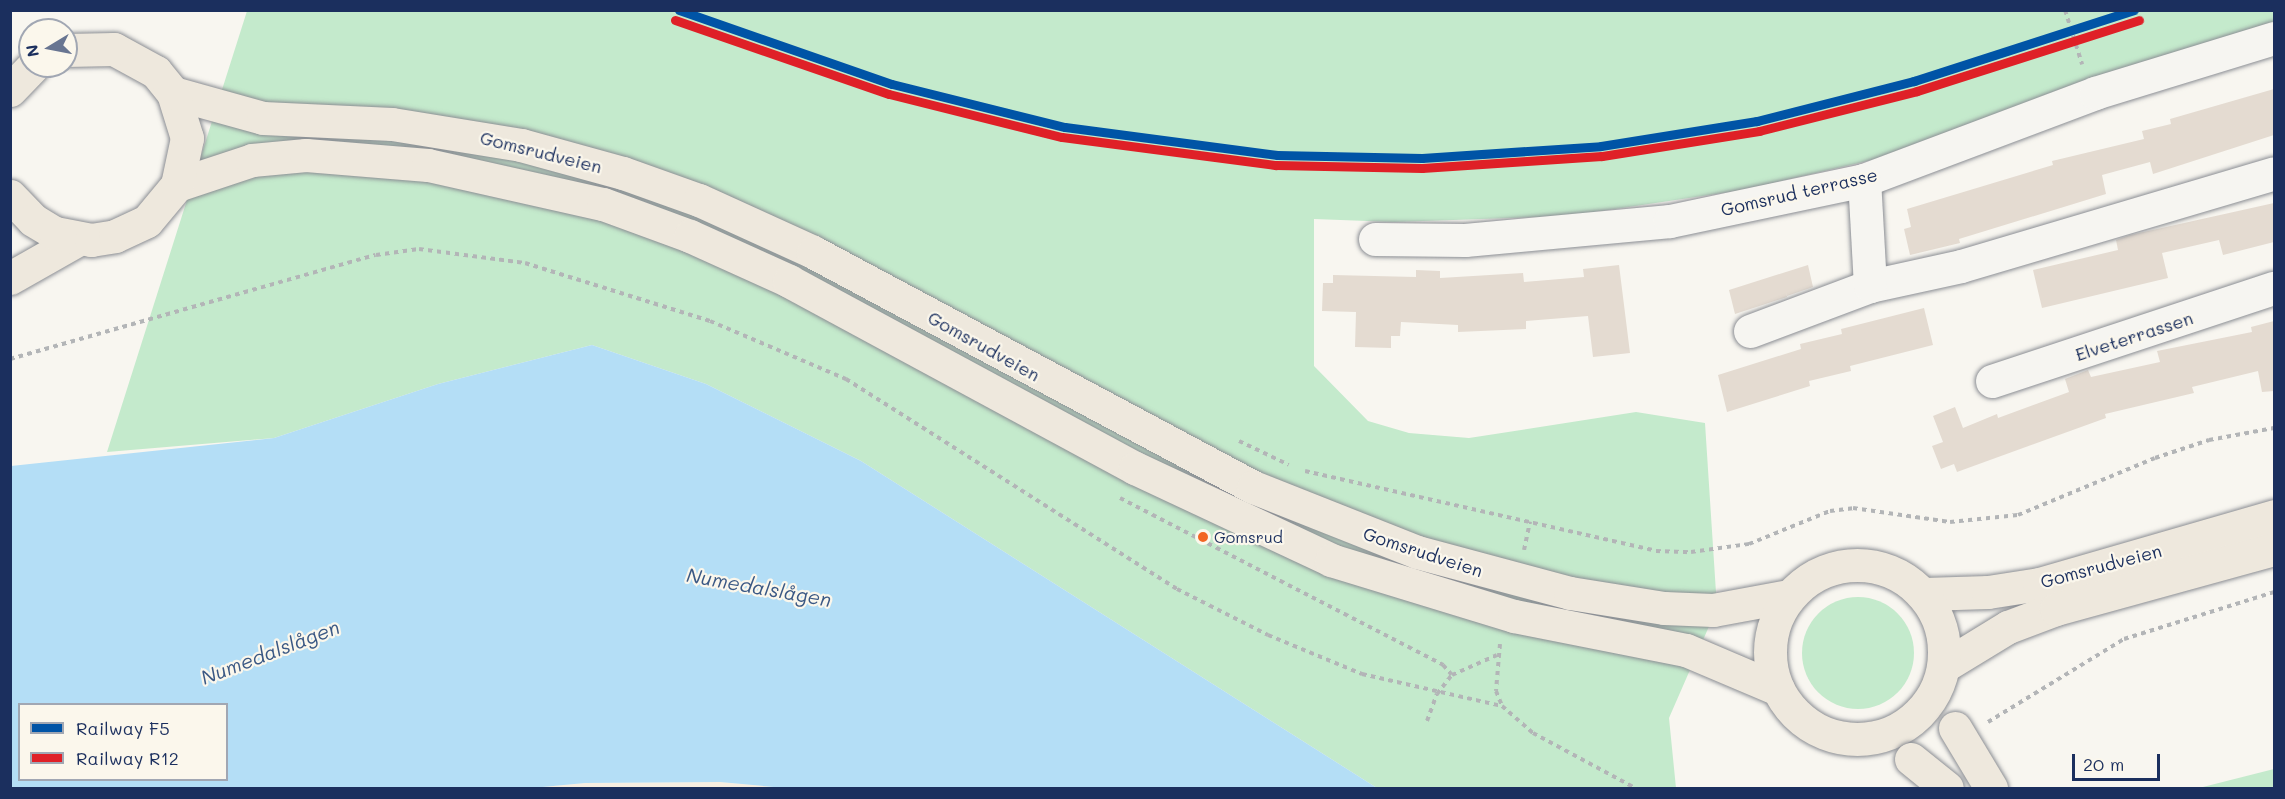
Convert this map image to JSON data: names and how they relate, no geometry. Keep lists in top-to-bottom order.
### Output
{
  "streets": {
    "main road": ["Gomsrudveien"],
    "street": ["Gomsrud terrasse", "Elveterrassen"]
  },
  "water": ["Numedalslågen"],
  "places": ["Gomsrud"],
  "lines": ["rail line F5", "rail line R12"],
  "legend": ["Railway F5", "Railway R12"],
  "scale_bar": "20 m",
  "north": "left"
}
